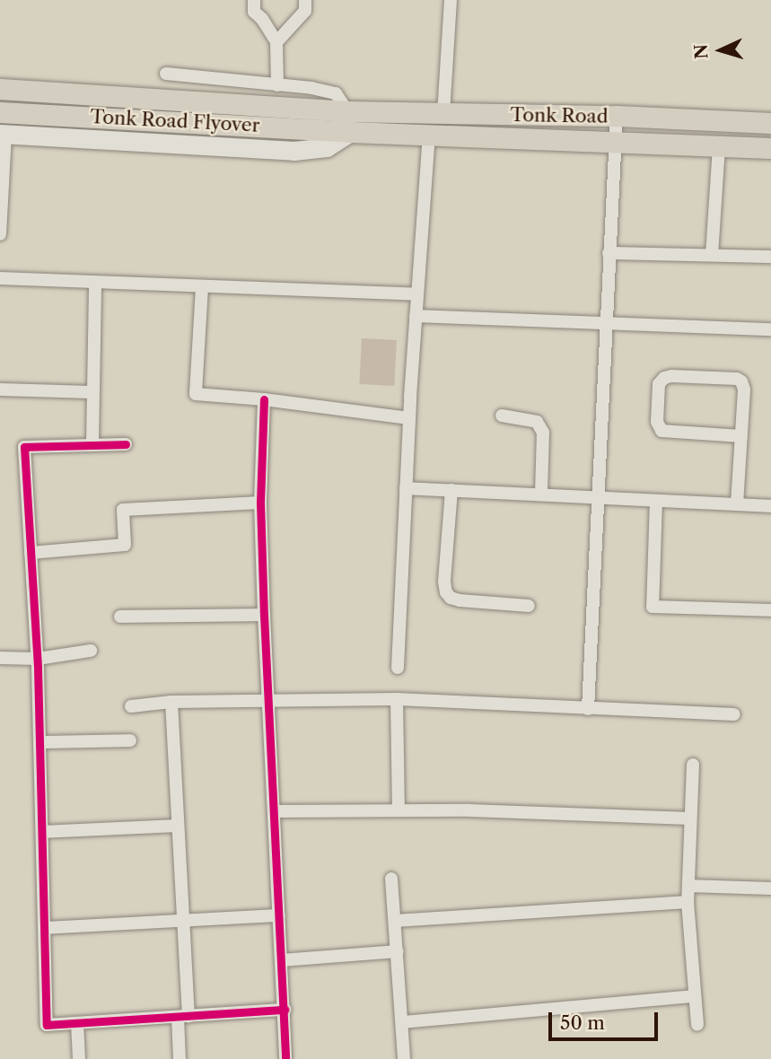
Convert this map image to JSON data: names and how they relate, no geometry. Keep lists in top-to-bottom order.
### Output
{
  "streets": {
    "main road": ["Tonk Road", "Tonk Road Flyover"]
  },
  "crossings": [
    ["Tonk Road", "Tonk Road Flyover"]
  ],
  "scale_bar": "50 m",
  "north": "left"
}
